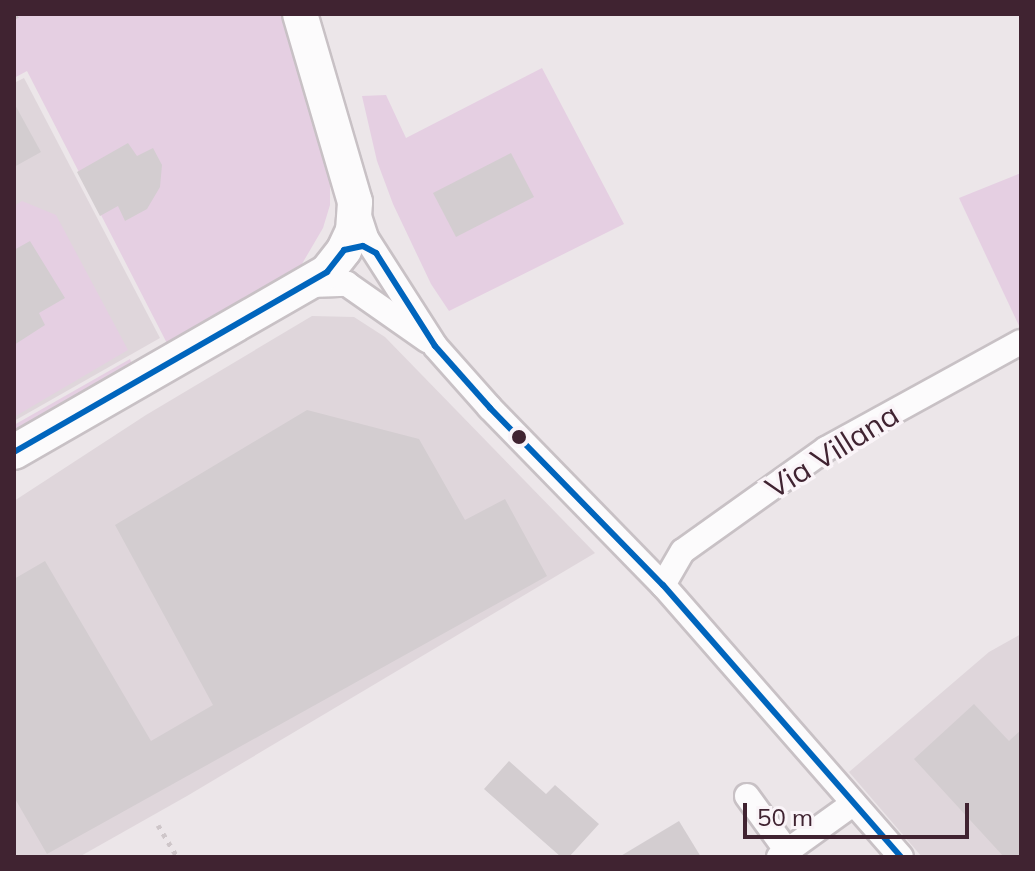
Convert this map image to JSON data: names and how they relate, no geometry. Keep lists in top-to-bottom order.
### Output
{
  "streets": {
    "street": ["Via Villana"]
  },
  "scale_bar": "50 m"
}
